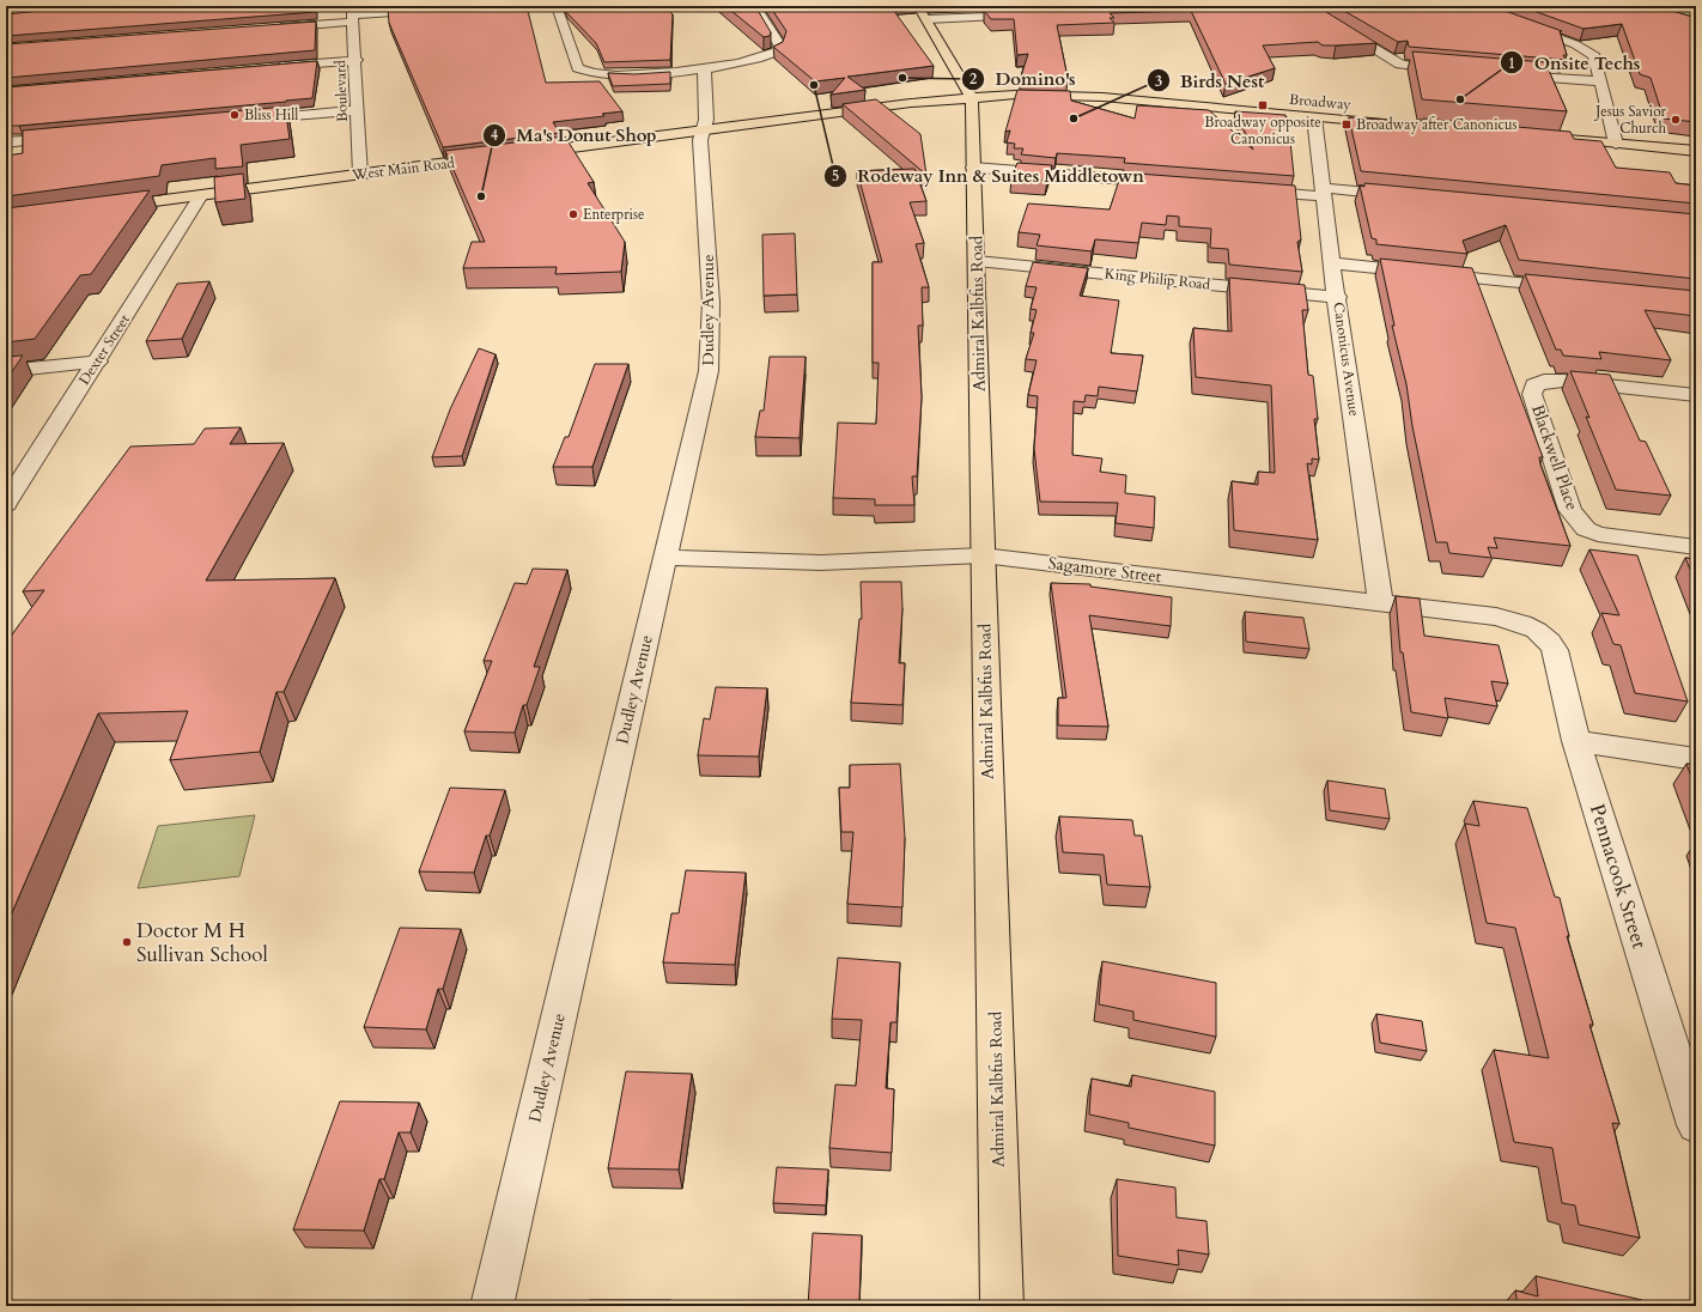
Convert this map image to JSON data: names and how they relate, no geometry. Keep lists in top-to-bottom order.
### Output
{
  "streets": {
    "main road": ["Broadway", "West Main Road", "Admiral Kalbfus Road"],
    "street": [
      "Boulevard",
      "King Philip Road",
      "Dudley Avenue",
      "Dexter Street",
      "Canonicus Avenue",
      "Blackwell Place",
      "Sagamore Street",
      "Pennacook Street"
    ]
  },
  "crossings": [
    ["Boulevard", "West Main Road"],
    ["Broadway", "Admiral Kalbfus Road"],
    ["Broadway", "Canonicus Avenue"],
    ["West Main Road", "Dexter Street"],
    ["King Philip Road", "Admiral Kalbfus Road"],
    ["King Philip Road", "Canonicus Avenue"],
    ["Dudley Avenue", "Sagamore Street"],
    ["Admiral Kalbfus Road", "Sagamore Street"],
    ["Canonicus Avenue", "Sagamore Street"],
    ["Sagamore Street", "Pennacook Street"]
  ],
  "places": {
    "other": [
      "Domino's",
      "Rodeway Inn & Suites Middletown",
      "Onsite Techs",
      "Bliss Hill",
      "Birds Nest",
      "Jesus Savior Church",
      "Ma's Donut Shop",
      "Enterprise",
      "Doctor M H Sullivan School"
    ],
    "transit": ["Broadway opposite Canonicus", "Broadway after Canonicus"]
  }
}
